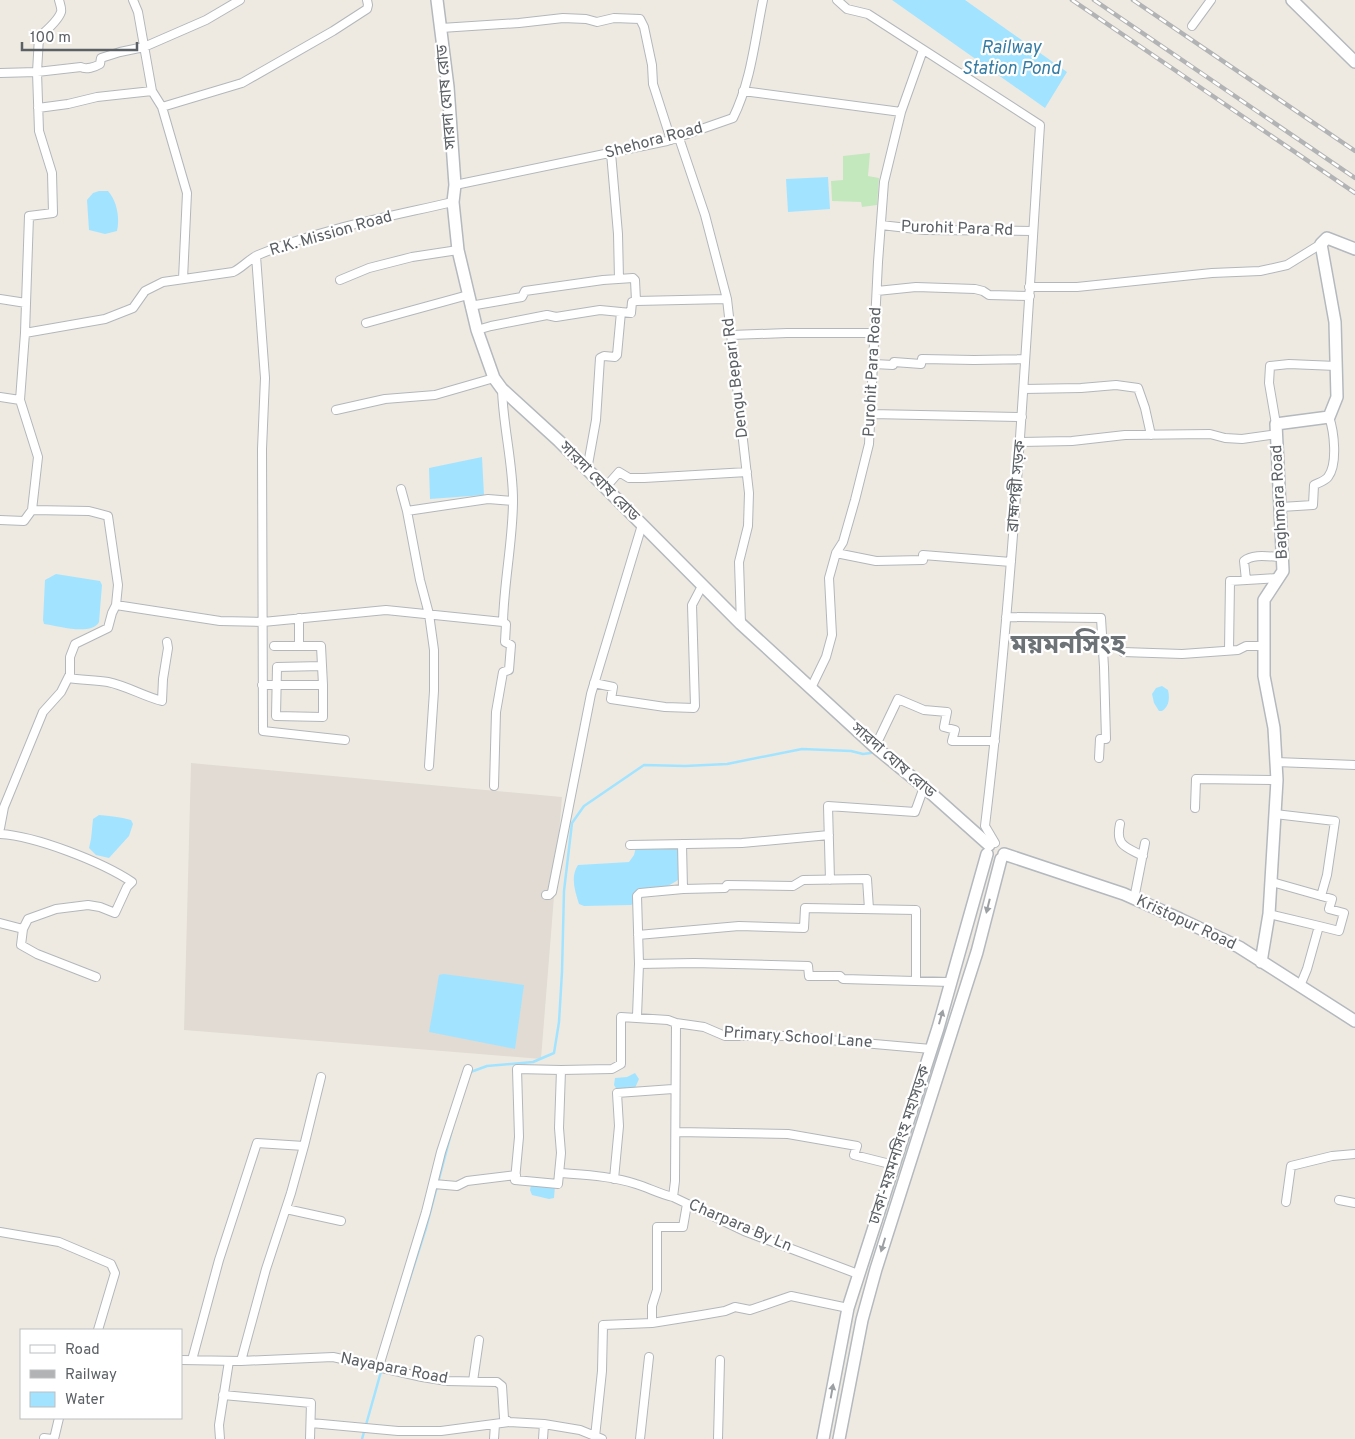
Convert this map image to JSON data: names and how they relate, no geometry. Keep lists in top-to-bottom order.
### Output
{
  "streets": {
    "main road": [
      "সারদা ঘোষ রোড",
      "Baghmara Road",
      "Kristopur Road",
      "ঢাকা-ময়মনসিংহ মহাসড়ক"
    ],
    "street": [
      "Shehora Road",
      "Purohit Para Rd",
      "R.K. Mission Road",
      "Purohit Para Road",
      "Dengu Bepari Rd",
      "ব্রাহ্মপল্লী সড়ক",
      "Primary School Lane",
      "Charpara By Ln",
      "Nayapara Road"
    ]
  },
  "crossings": [
    ["সারদা ঘোষ রোড", "Shehora Road"],
    ["সারদা ঘোষ রোড", "R.K. Mission Road"],
    ["সারদা ঘোষ রোড", "Purohit Para Road"],
    ["সারদা ঘোষ রোড", "Dengu Bepari Rd"],
    ["সারদা ঘোষ রোড", "ব্রাহ্মপল্লী সড়ক"],
    ["সারদা ঘোষ রোড", "Kristopur Road"],
    ["সারদা ঘোষ রোড", "ঢাকা-ময়মনসিংহ মহাসড়ক"],
    ["Shehora Road", "Dengu Bepari Rd"],
    ["Purohit Para Rd", "Purohit Para Road"],
    ["Purohit Para Rd", "ব্রাহ্মপল্লী সড়ক"],
    ["Purohit Para Road", "ব্রাহ্মপল্লী সড়ক"],
    ["ব্রাহ্মপল্লী সড়ক", "ঢাকা-ময়মনসিংহ মহাসড়ক"],
    ["Baghmara Road", "Kristopur Road"],
    ["Kristopur Road", "ঢাকা-ময়মনসিংহ মহাসড়ক"],
    ["Primary School Lane", "ঢাকা-ময়মনসিংহ মহাসড়ক"],
    ["Primary School Lane", "Charpara By Ln"],
    ["ঢাকা-ময়মনসিংহ মহাসড়ক", "Charpara By Ln"]
  ],
  "districts": ["ময়মনসিংহ"],
  "water": ["Railway Station Pond"],
  "legend": ["Road", "Railway", "Water"],
  "scale_bar": "100 m"
}
